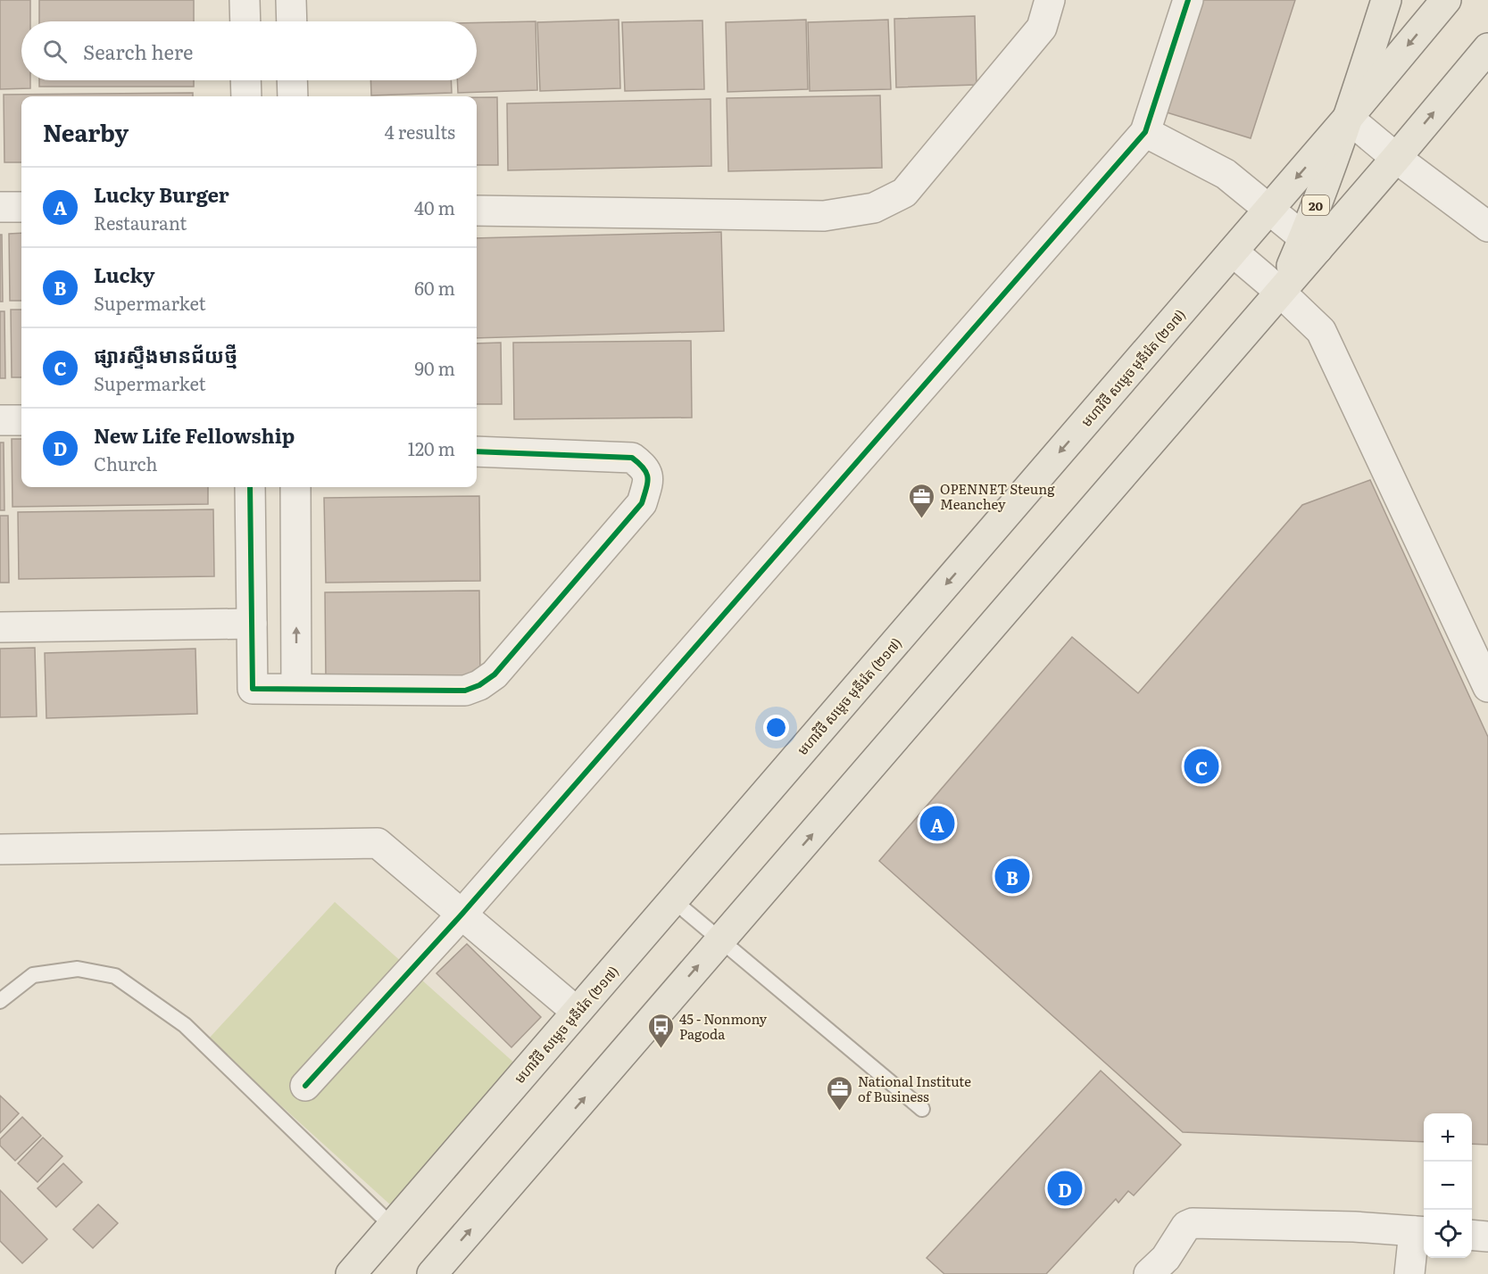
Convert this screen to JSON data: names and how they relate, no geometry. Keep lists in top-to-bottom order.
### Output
{
  "streets": {
    "main road": ["20", "មហាវិថី សម្តេច មុនីរ៉េត (២១៧)"]
  },
  "places": {
    "office": ["OPENNET Steung Meanchey", "National Institute of Business"],
    "bus stop": ["45 - Nonmony Pagoda"]
  },
  "page": {
    "search": "Search here",
    "heading": ["Nearby", "4 results"],
    "list": [
      {
        "mark": "A",
        "name": "Lucky Burger",
        "note": "Restaurant",
        "value": "40 m"
      },
      {
        "mark": "B",
        "name": "Lucky",
        "note": "Supermarket",
        "value": "60 m"
      },
      {
        "mark": "C",
        "name": "ផ្សារស្ទឹងមានជ័យថ្មី",
        "note": "Supermarket",
        "value": "90 m"
      },
      {
        "mark": "D",
        "name": "New Life Fellowship",
        "note": "Church",
        "value": "120 m"
      }
    ],
    "pins": [
      "C",
      "A",
      "B",
      "D"
    ],
    "map_buttons": ["+", "−"]
  }
}
